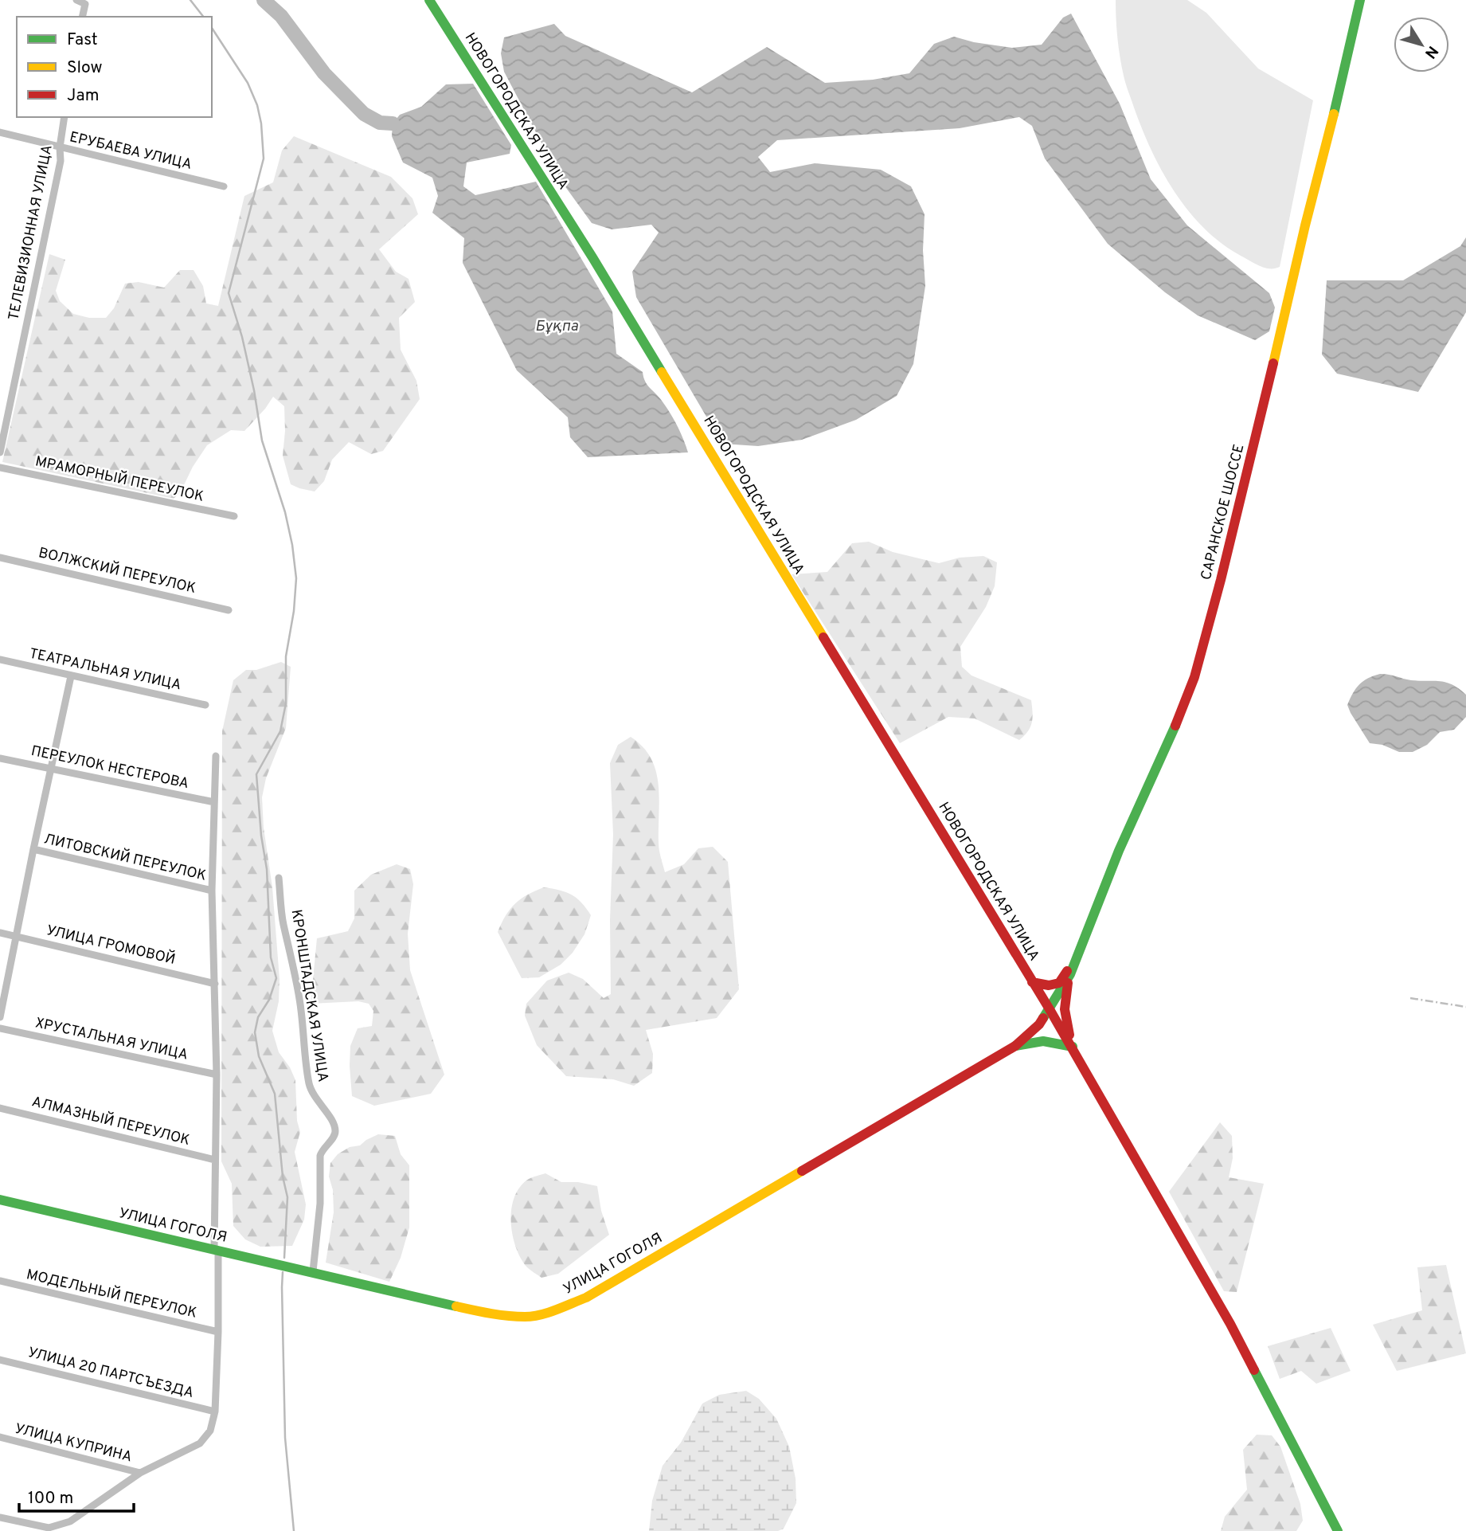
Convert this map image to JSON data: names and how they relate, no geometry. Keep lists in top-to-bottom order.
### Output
{
  "streets": {
    "main road": ["НОВОГОРОДСКАЯ УЛИЦА", "САРАНСКОЕ ШОССЕ", "УЛИЦА ГОГОЛЯ"],
    "street": [
      "ЕРУБАЕВА УЛИЦА",
      "ТЕЛЕВИЗИОННАЯ УЛИЦА",
      "МРАМОРНЫЙ ПЕРЕУЛОК",
      "ВОЛЖСКИЙ ПЕРЕУЛОК",
      "ТЕАТРАЛЬНАЯ УЛИЦА",
      "ПЕРЕУЛОК НЕСТЕРОВА",
      "ЛИТОВСКИЙ ПЕРЕУЛОК",
      "УЛИЦА ГРОМОВОЙ",
      "КРОНШТАДСКАЯ УЛИЦА",
      "ХРУСТАЛЬНАЯ УЛИЦА",
      "АЛМАЗНЫЙ ПЕРЕУЛОК",
      "МОДЕЛЬНЫЙ ПЕРЕУЛОК",
      "УЛИЦА 20 ПАРТСЪЕЗДА",
      "УЛИЦА КУПРИНА"
    ]
  },
  "crossings": [
    ["НОВОГОРОДСКАЯ УЛИЦА", "САРАНСКОЕ ШОССЕ"],
    ["НОВОГОРОДСКАЯ УЛИЦА", "УЛИЦА ГОГОЛЯ"],
    ["ЕРУБАЕВА УЛИЦА", "ТЕЛЕВИЗИОННАЯ УЛИЦА"],
    ["САРАНСКОЕ ШОССЕ", "УЛИЦА ГОГОЛЯ"],
    ["КРОНШТАДСКАЯ УЛИЦА", "УЛИЦА ГОГОЛЯ"]
  ],
  "water": ["Бұқпа"],
  "legend": ["Fast", "Slow", "Jam"],
  "scale_bar": "100 m",
  "north": "bottom right"
}
